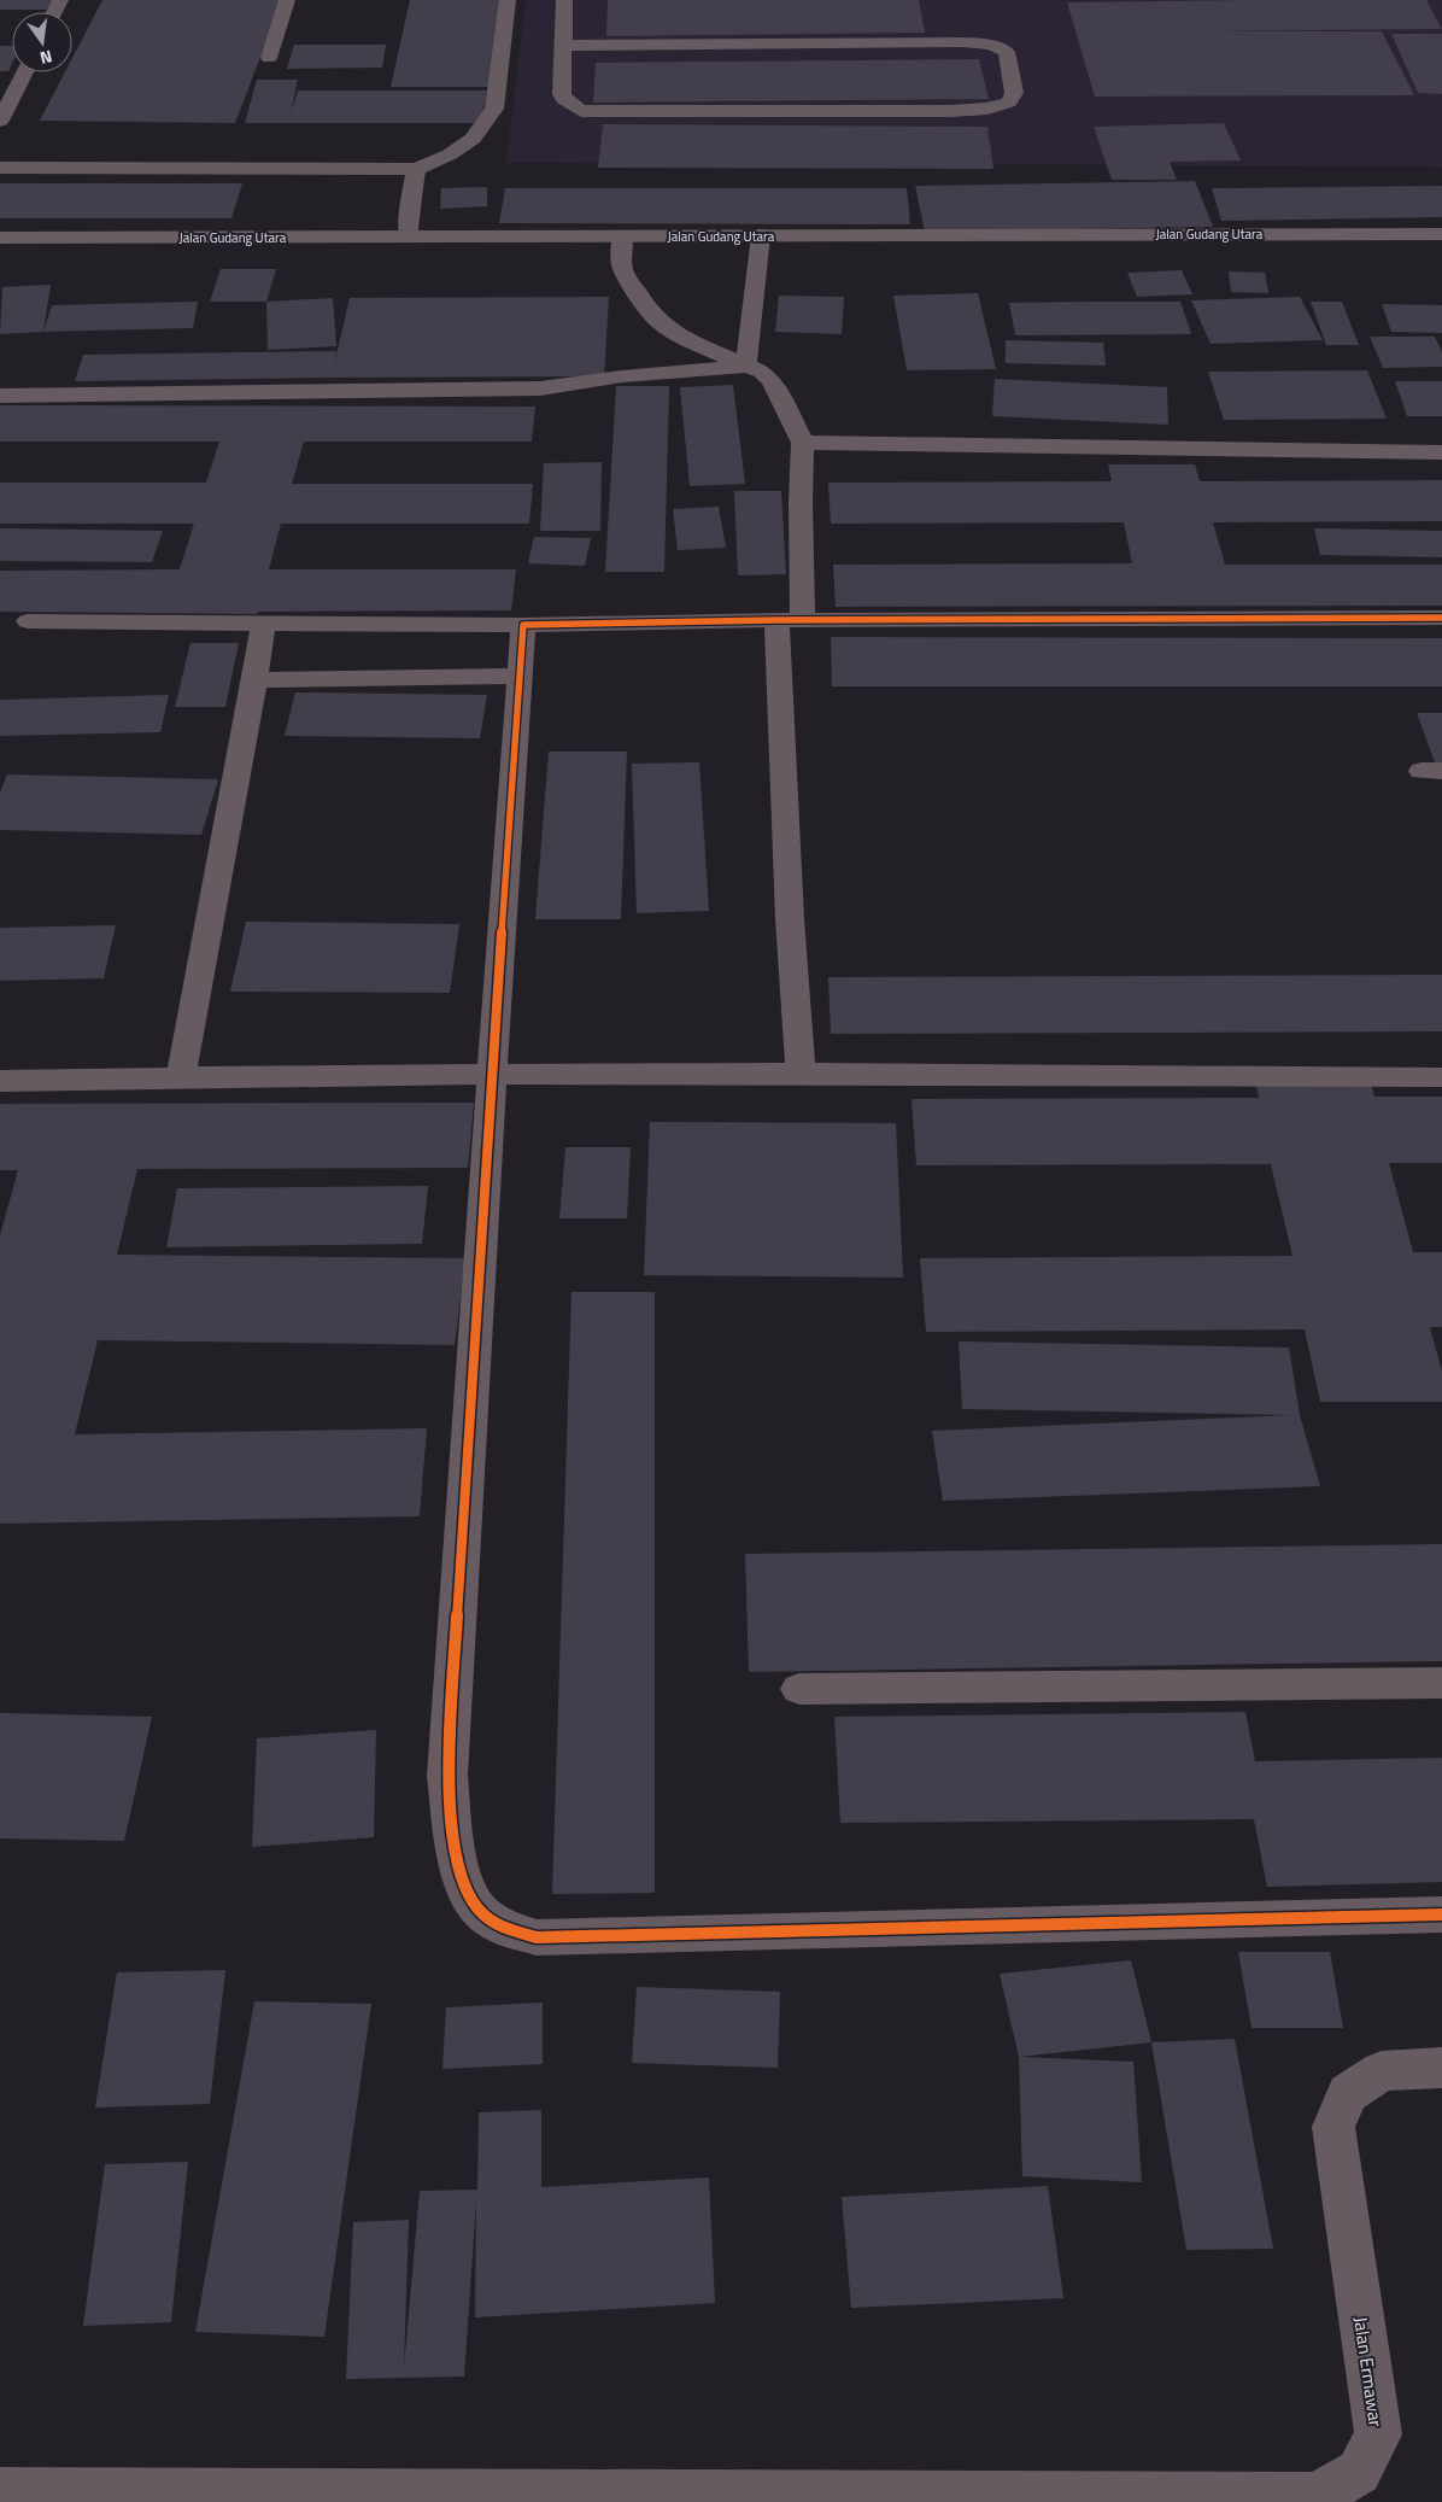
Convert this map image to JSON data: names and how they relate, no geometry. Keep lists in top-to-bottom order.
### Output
{
  "streets": {
    "street": ["Jalan Gudang Utara", "Jalan Ermawar"]
  },
  "north": "bottom"
}
